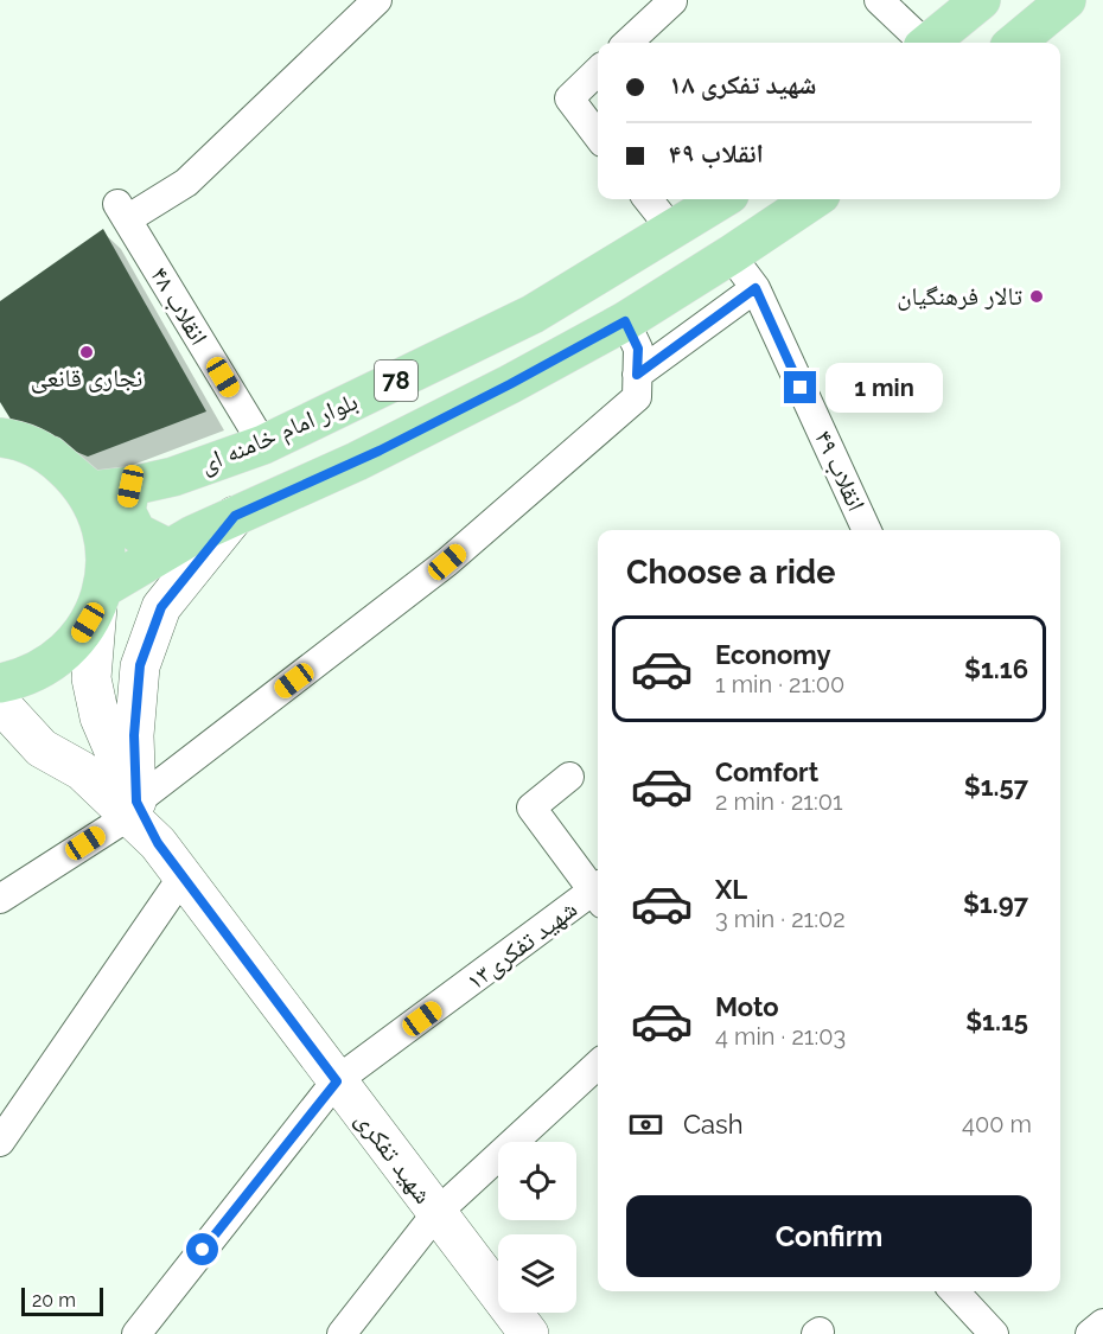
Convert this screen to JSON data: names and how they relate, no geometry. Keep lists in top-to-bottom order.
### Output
{
  "streets": {
    "main road": ["78", "بلوار امام خامنه ای"],
    "street": [
      "انقلاب ۴۸",
      "انقلاب ۴۹",
      "شهید تفکری۱۳",
      "شهید تفکری"
    ]
  },
  "crossings": [
    ["انقلاب ۴۸", "بلوار امام خامنه ای"],
    ["78", "بلوار امام خامنه ای"],
    ["78", "انقلاب ۴۹"],
    ["شهید تفکری۱۳", "شهید تفکری"]
  ],
  "places": ["تالار فرهنگیان", "نجاری قانعی"],
  "scale_bar": "20 m",
  "page": {
    "banner": ["شهید تفکری ۱۸", "انقلاب ۴۹"],
    "bubble": "1 min",
    "heading": "Choose a ride",
    "list": [
      {
        "name": "Economy",
        "note": "1 min · 21:00",
        "value": "$1.16"
      },
      {
        "name": "Comfort",
        "note": "2 min · 21:01",
        "value": "$1.57"
      },
      {
        "name": "XL",
        "note": "3 min · 21:02",
        "value": "$1.97"
      },
      {
        "name": "Moto",
        "note": "4 min · 21:03",
        "value": "$1.15"
      }
    ],
    "pay": ["Cash", "400 m"],
    "buttons": "Confirm",
    "scale": "20 m"
  }
}
